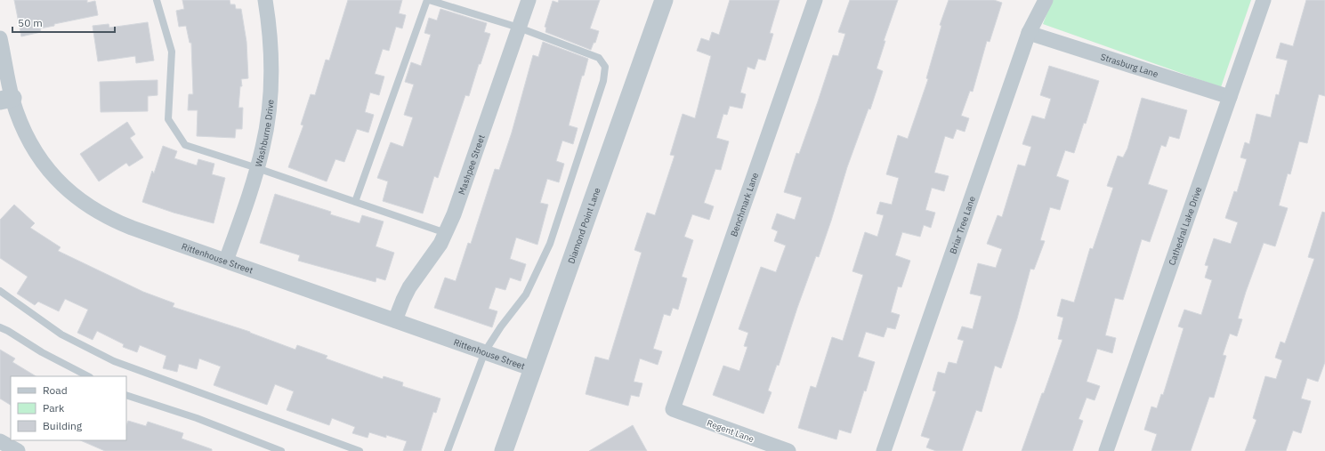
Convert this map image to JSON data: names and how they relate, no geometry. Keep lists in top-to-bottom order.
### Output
{
  "streets": {
    "street": [
      "Strasburg Lane",
      "Washburne Drive",
      "Mashpee Street",
      "Benchmark Lane",
      "Briar Tree Lane",
      "Diamond Point Lane",
      "Cathedral Lake Drive",
      "Rittenhouse Street",
      "Regent Lane"
    ]
  },
  "crossings": [
    ["Strasburg Lane", "Briar Tree Lane"],
    ["Strasburg Lane", "Cathedral Lake Drive"],
    ["Washburne Drive", "Rittenhouse Street"],
    ["Mashpee Street", "Rittenhouse Street"],
    ["Benchmark Lane", "Regent Lane"],
    ["Diamond Point Lane", "Rittenhouse Street"]
  ],
  "legend": ["Road", "Park", "Building"],
  "scale_bar": "50 m"
}
